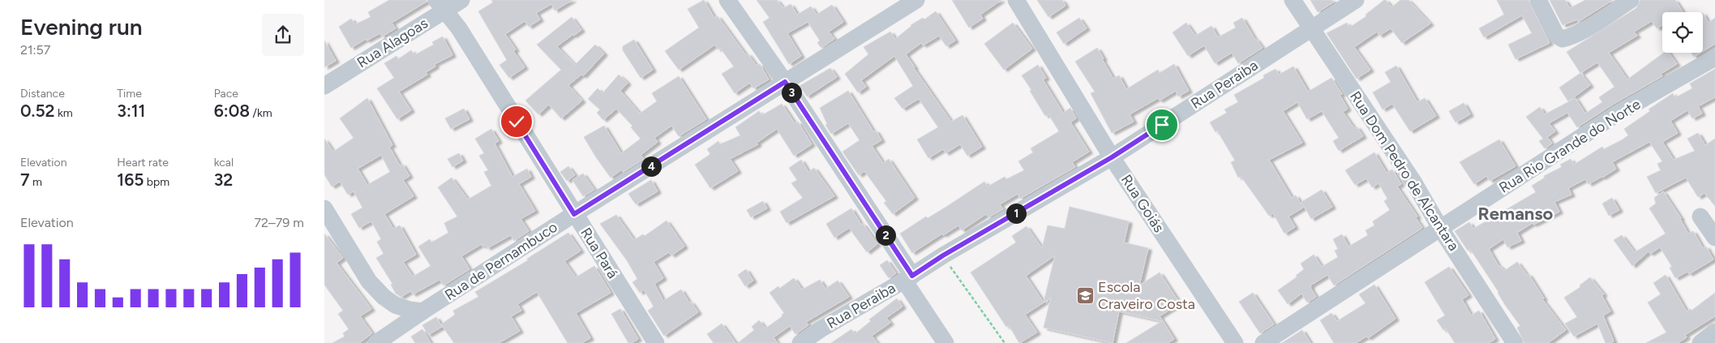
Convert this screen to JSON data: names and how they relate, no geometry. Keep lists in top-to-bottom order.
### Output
{
  "streets": {
    "street": [
      "Rua Alagoas",
      "Rua Peraiba",
      "Rua Rio Grande do Norte",
      "Rua Dom Pedro de Alcantara",
      "Rua Goiás",
      "Rua Pará",
      "Rua de Pernambuco"
    ]
  },
  "crossings": [
    ["Rua Alagoas", "Rua Pará"],
    ["Rua Peraiba", "Rua Dom Pedro de Alcantara"],
    ["Rua Peraiba", "Rua Goiás"],
    ["Rua Rio Grande do Norte", "Rua Dom Pedro de Alcantara"],
    ["Rua Pará", "Rua de Pernambuco"]
  ],
  "districts": ["Remanso"],
  "places": {
    "school or university": ["Escola Craveiro Costa"]
  },
  "page": {
    "heading": ["Evening run", "21:57"],
    "stats": [
      ["Distance", "0.52 km"],
      ["Time", "3:11"],
      ["Pace", "6:08 /km"],
      ["Elevation", "7 m"],
      ["Heart rate", "165 bpm"],
      ["kcal", "32"]
    ],
    "pins": [
      "3",
      "4",
      "1",
      "2"
    ],
    "chart": ["Elevation", "72–79 m"]
  }
}
